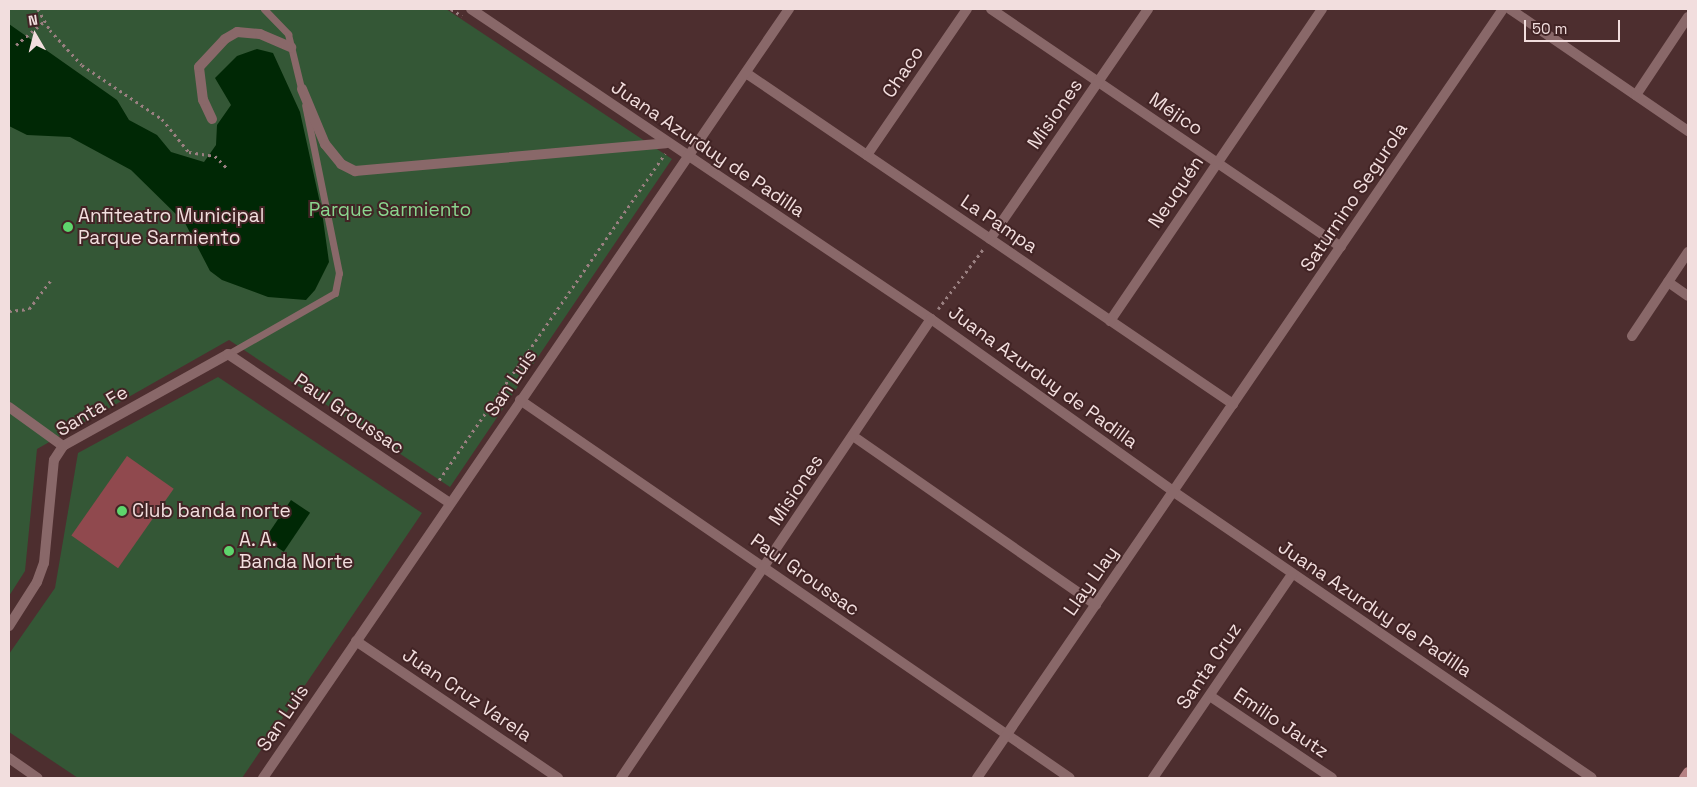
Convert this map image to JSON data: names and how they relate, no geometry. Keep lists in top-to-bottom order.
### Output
{
  "streets": {
    "street": [
      "Chaco",
      "Misiones",
      "Méjico",
      "Juana Azurduy de Padilla",
      "Neuquén",
      "Saturnino Segurola",
      "La Pampa",
      "San Luis",
      "Santa Fe",
      "Paul Groussac",
      "Llay Llay",
      "Santa Cruz",
      "Juan Cruz Varela",
      "Emilio Jautz"
    ]
  },
  "crossings": [
    ["Chaco", "La Pampa"],
    ["Misiones", "Méjico"],
    ["Misiones", "Juana Azurduy de Padilla"],
    ["Misiones", "La Pampa"],
    ["Misiones", "Paul Groussac"],
    ["Méjico", "Neuquén"],
    ["Méjico", "Saturnino Segurola"],
    ["Juana Azurduy de Padilla", "San Luis"],
    ["Juana Azurduy de Padilla", "Llay Llay"],
    ["Juana Azurduy de Padilla", "Santa Cruz"],
    ["Neuquén", "La Pampa"],
    ["Saturnino Segurola", "La Pampa"],
    ["Saturnino Segurola", "Llay Llay"],
    ["La Pampa", "San Luis"],
    ["La Pampa", "Llay Llay"],
    ["San Luis", "Paul Groussac"],
    ["San Luis", "Juan Cruz Varela"],
    ["Santa Fe", "Paul Groussac"],
    ["Paul Groussac", "Llay Llay"],
    ["Santa Cruz", "Emilio Jautz"]
  ],
  "parks": ["Parque Sarmiento"],
  "places": ["Anfiteatro Municipal Parque Sarmiento", "Club banda norte", "A. A. Banda Norte"],
  "scale_bar": "50 m",
  "north": "top"
}
